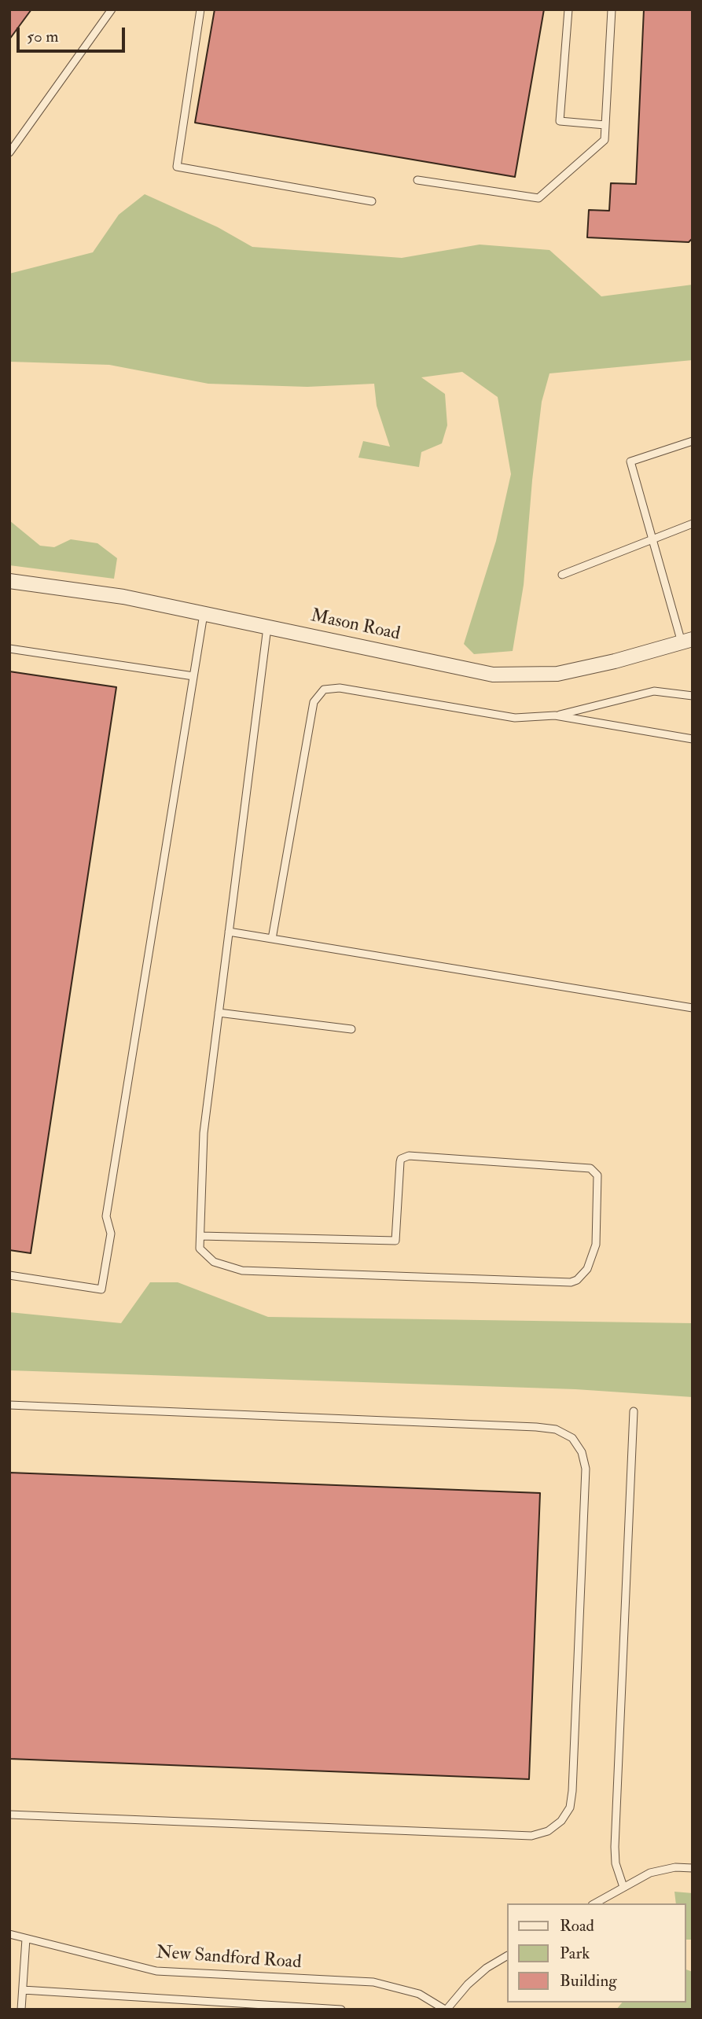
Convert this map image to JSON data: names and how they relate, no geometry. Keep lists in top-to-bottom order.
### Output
{
  "streets": {
    "street": ["Mason Road"],
    "lane": ["New Sandford Road"]
  },
  "legend": ["Road", "Park", "Building"],
  "scale_bar": "50 m"
}
